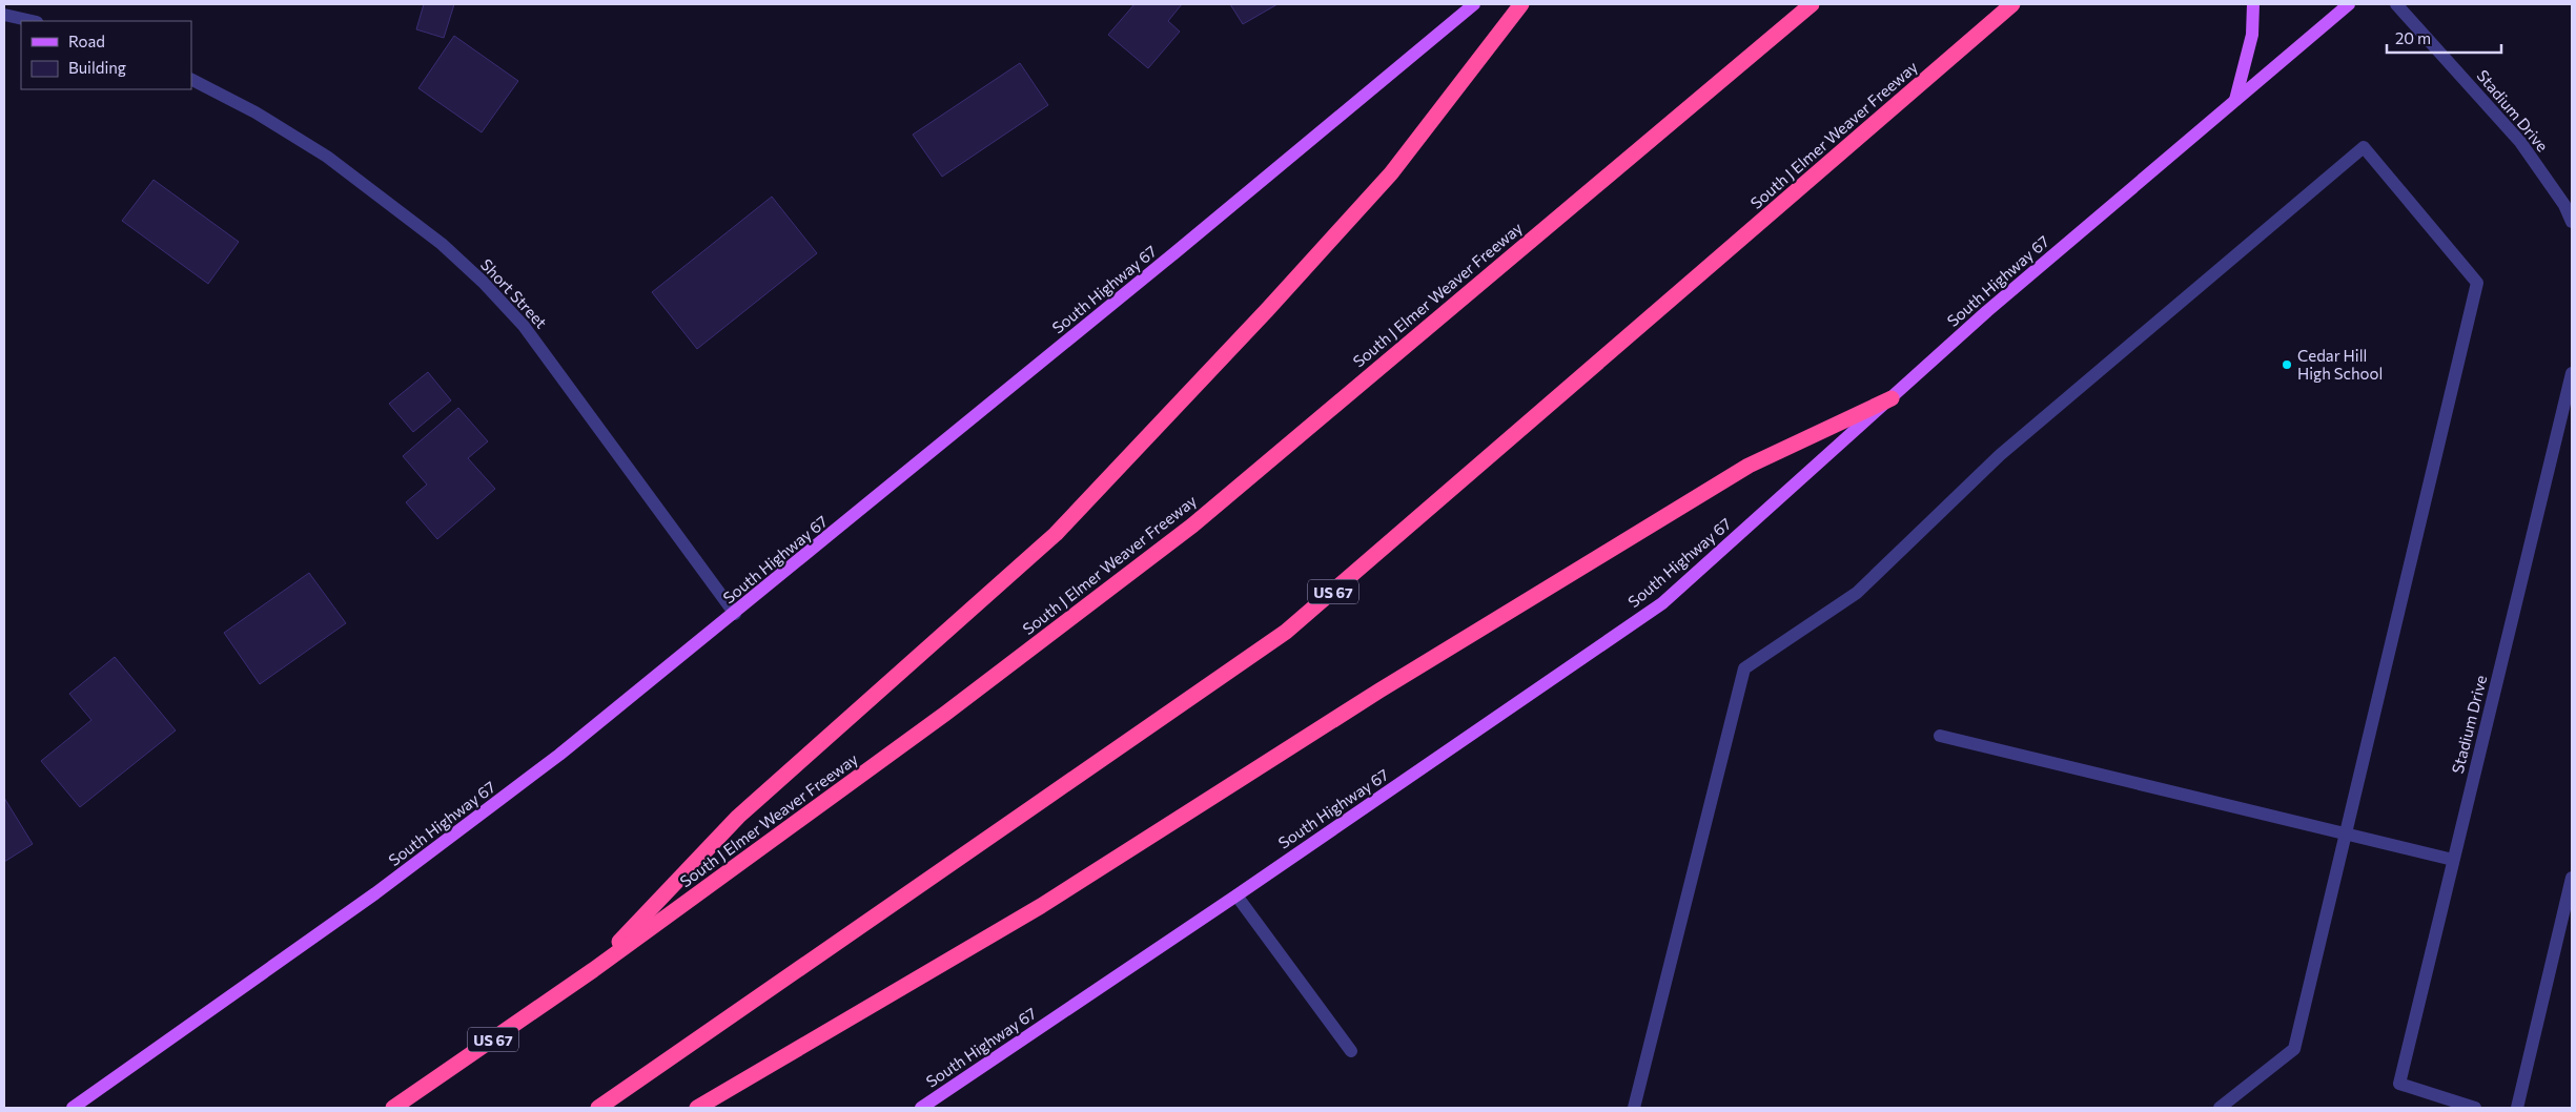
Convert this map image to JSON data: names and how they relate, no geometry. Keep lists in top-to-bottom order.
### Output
{
  "streets": {
    "highway": ["South J Elmer Weaver Freeway", "US 67"],
    "main road": ["South Highway 67"],
    "street": ["Stadium Drive", "Short Street"]
  },
  "crossings": [
    ["South Highway 67", "Short Street"]
  ],
  "places": ["Cedar Hill High School"],
  "legend": ["Road", "Building"],
  "scale_bar": "20 m"
}
